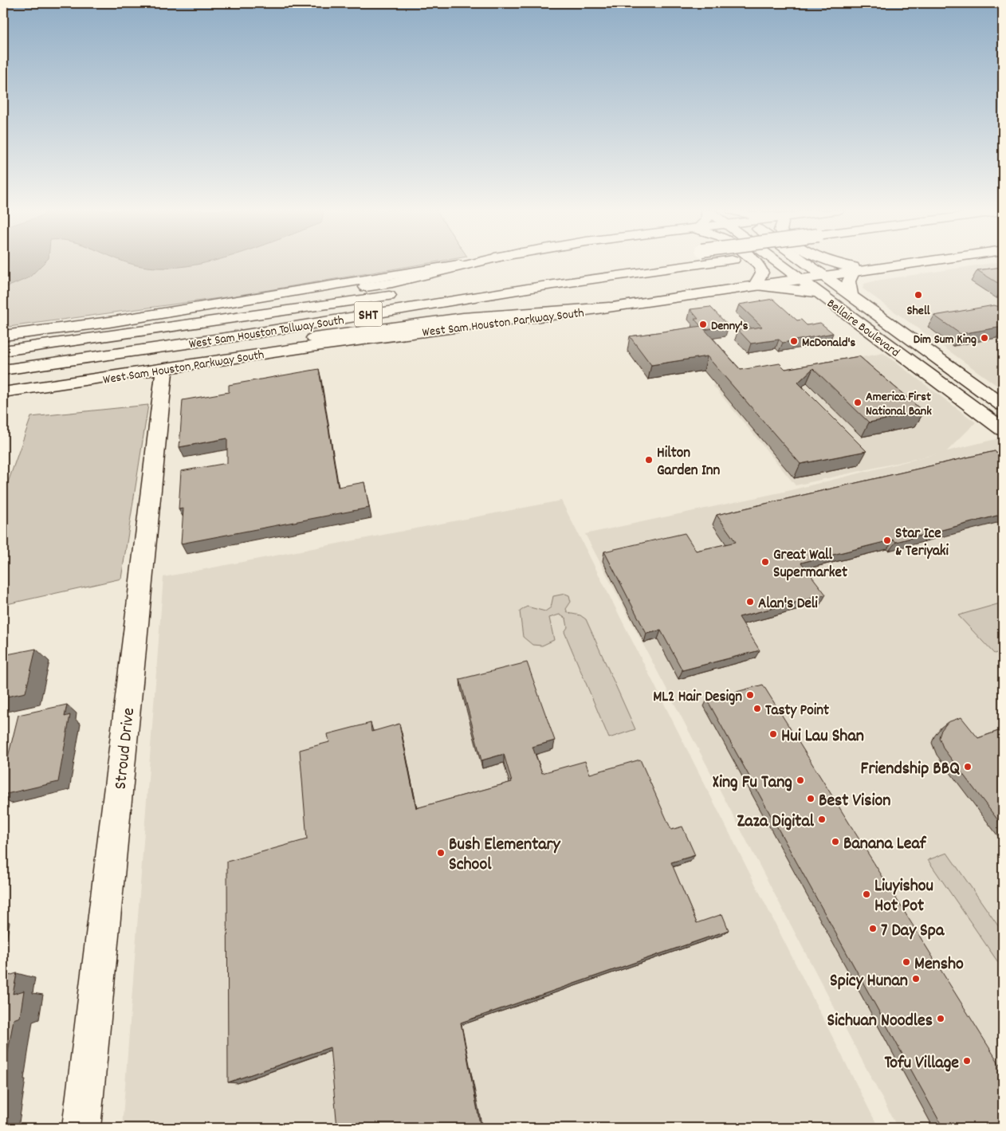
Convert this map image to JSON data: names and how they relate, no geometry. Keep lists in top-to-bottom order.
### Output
{
  "streets": {
    "main road": [
      "SHT",
      "West Sam Houston Parkway South",
      "Bellaire Boulevard",
      "West Sam Houston Tollway South",
      "Stroud Drive"
    ]
  },
  "crossings": [
    ["West Sam Houston Parkway South", "Bellaire Boulevard"],
    ["West Sam Houston Parkway South", "Stroud Drive"]
  ],
  "places": [
    "Shell",
    "Denny's",
    "Dim Sum King",
    "McDonald's",
    "America First National Bank",
    "Hilton Garden Inn",
    "Star Ice & Teriyaki",
    "Great Wall Supermarket",
    "Alan's Deli",
    "ML2 Hair Design",
    "Tasty Point",
    "Hui Lau Shan",
    "Friendship BBQ",
    "Xing Fu Tang",
    "Best Vision",
    "Zaza Digital",
    "Banana Leaf",
    "Bush Elementary School",
    "Liuyishou Hot Pot",
    "7 Day Spa",
    "Mensho",
    "Spicy Hunan",
    "Sichuan Noodles",
    "Tofu Village"
  ]
}
